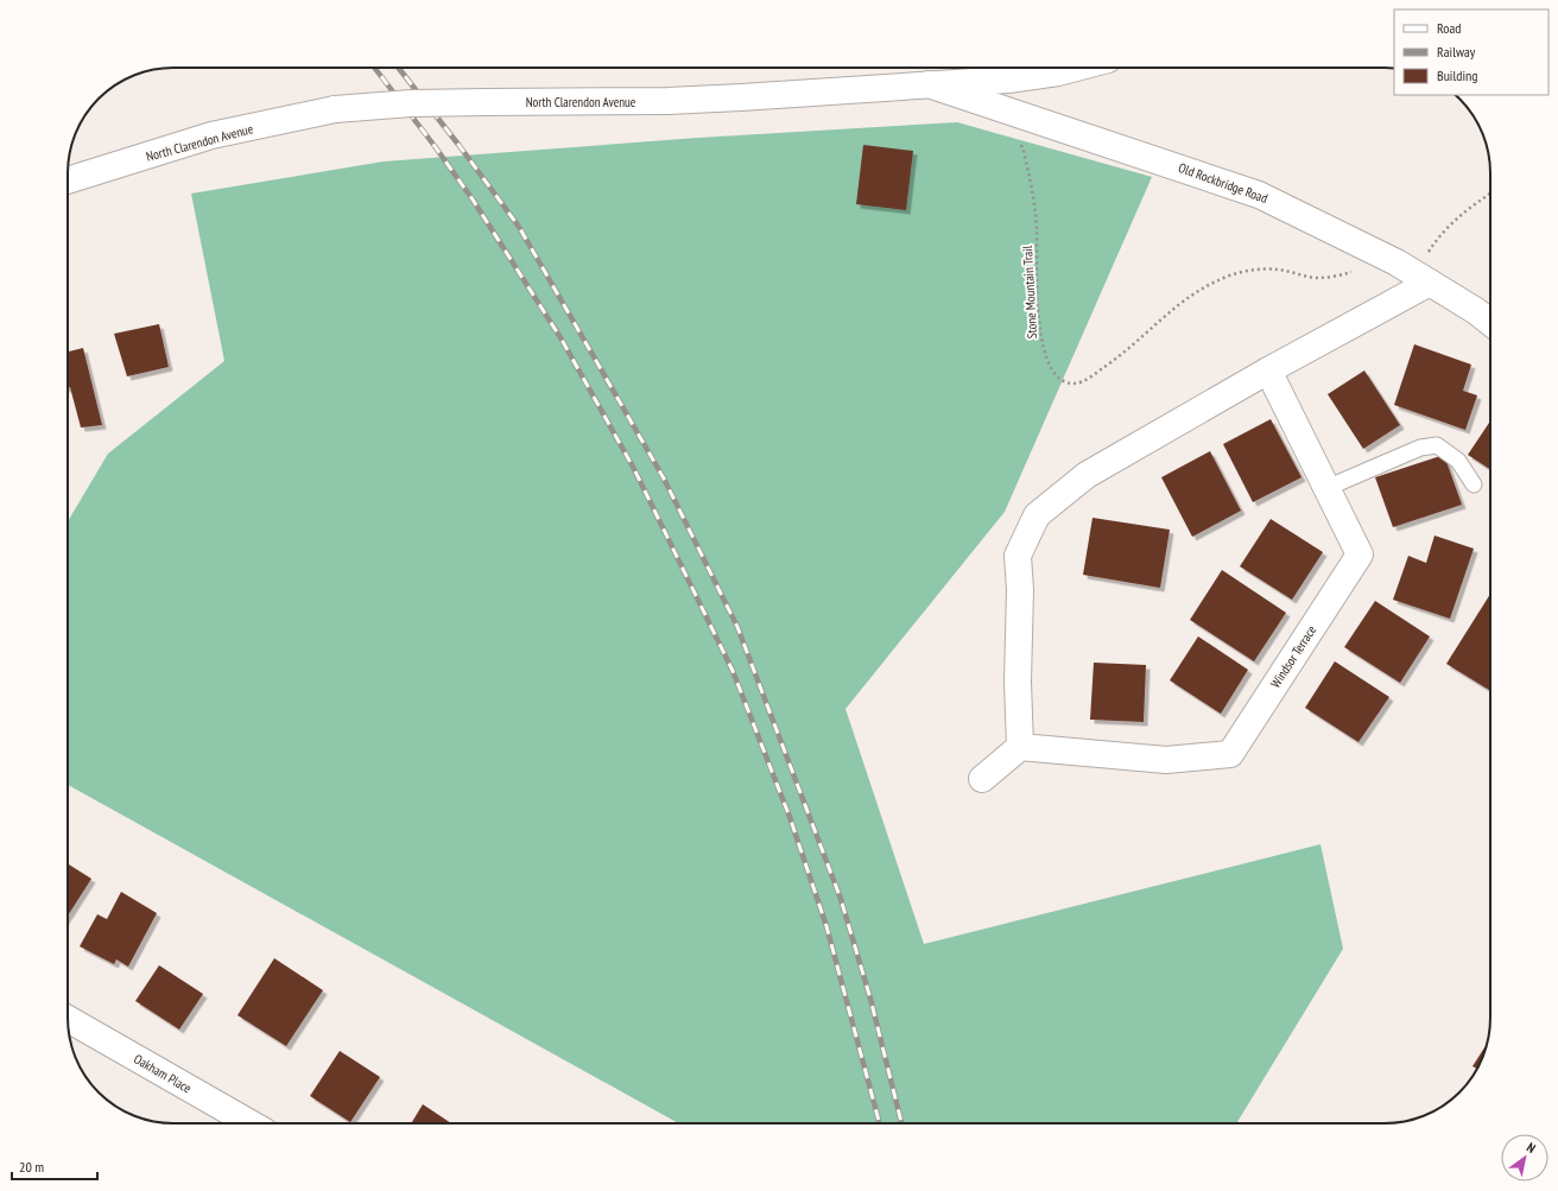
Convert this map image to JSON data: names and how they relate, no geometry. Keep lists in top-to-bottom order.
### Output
{
  "streets": {
    "street": [
      "North Clarendon Avenue",
      "Old Rockbridge Road",
      "Windsor Terrace",
      "Oakham Place"
    ],
    "path": ["Stone Mountain Trail"]
  },
  "crossings": [
    ["North Clarendon Avenue", "Old Rockbridge Road"]
  ],
  "legend": ["Road", "Railway", "Building"],
  "scale_bar": "20 m",
  "north": "top right"
}
